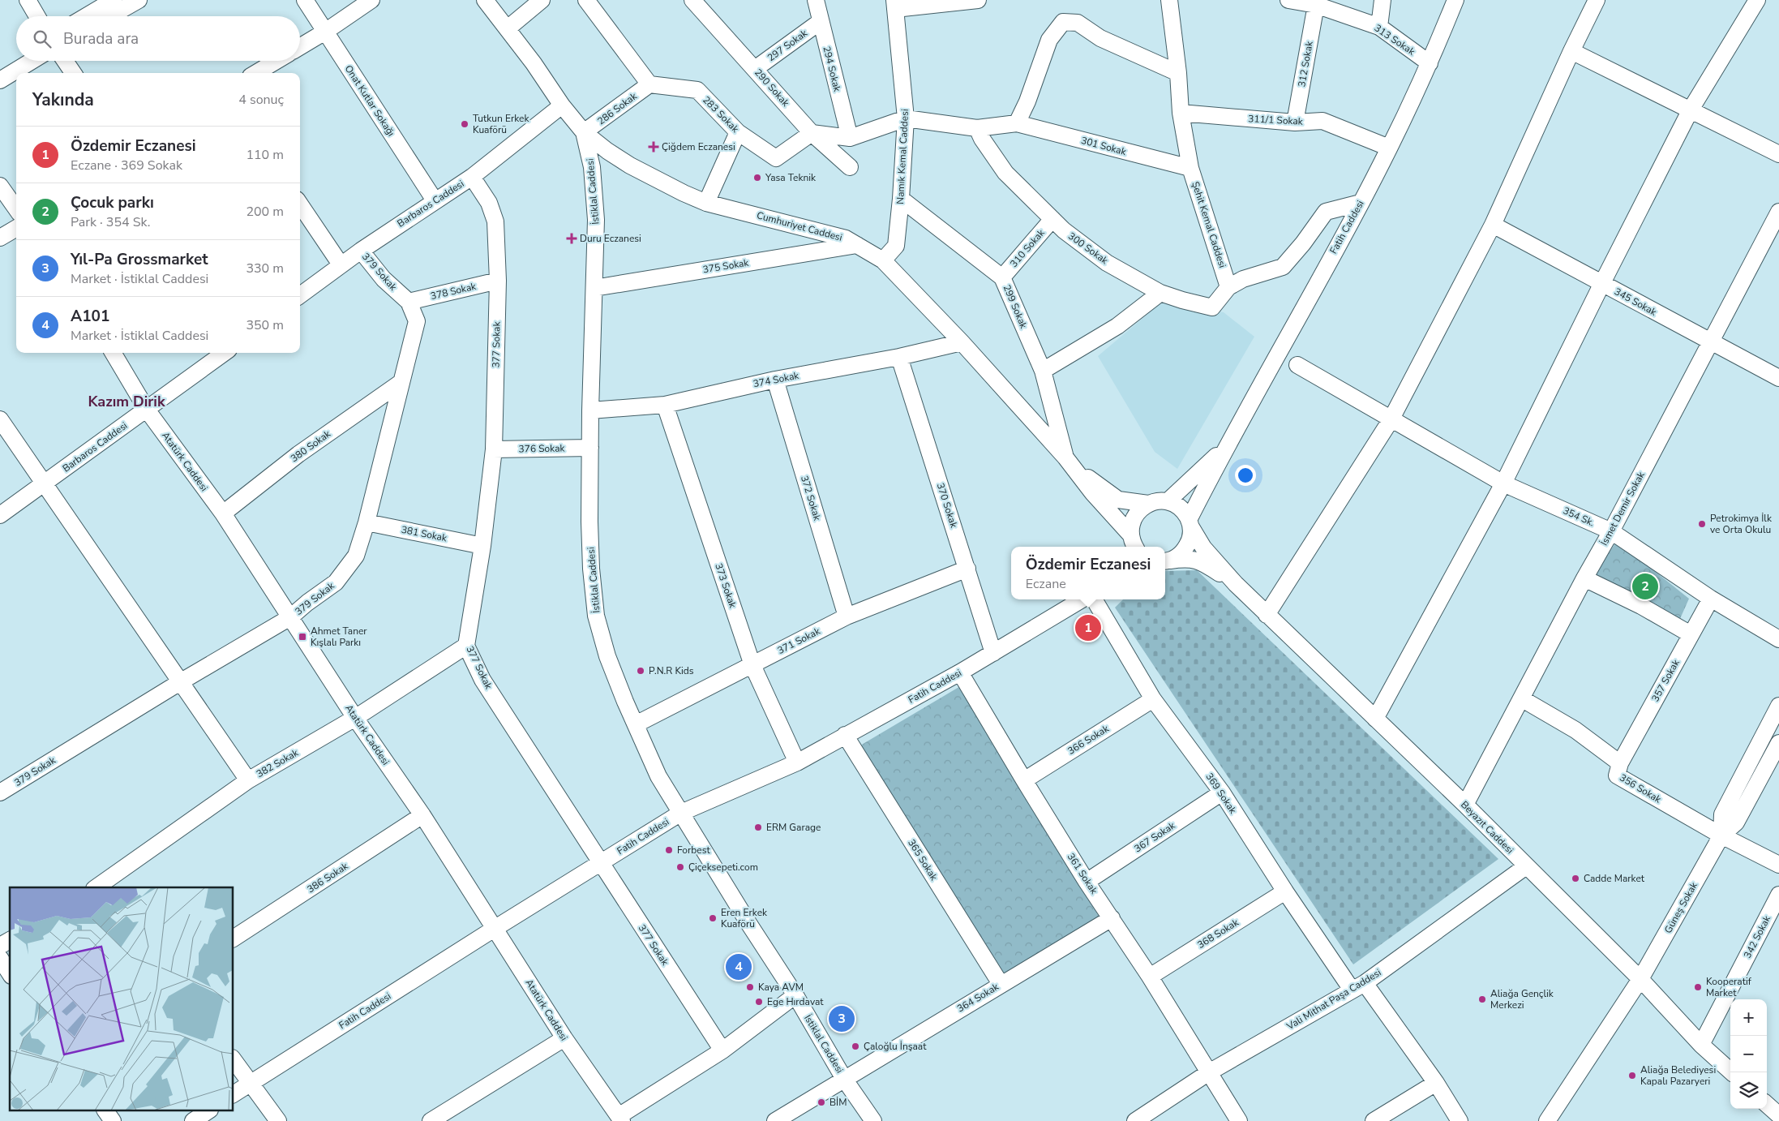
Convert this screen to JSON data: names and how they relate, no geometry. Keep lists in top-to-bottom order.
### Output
{
  "streets": {
    "street": [
      "313 Sokak",
      "297 Sokak",
      "312 Sokak",
      "294 Sokak",
      "290 Sokak",
      "Onat Kutlar Sokağı",
      "286 Sokak",
      "283 Sokak",
      "311/1 Sokak",
      "301 Sokak",
      "Namık Kemal Caddesi",
      "İstiklal Caddesi",
      "Barbaros Caddesi",
      "Şehit Kemal Caddesi",
      "Cumhuriyet Caddesi",
      "Fatih Caddesi",
      "310 Sokak",
      "300 Sokak",
      "375 Sokak",
      "379 Sokak",
      "378 Sokak",
      "345 Sokak",
      "299 Sokak",
      "377 Sokak",
      "374 Sokak",
      "380 Sokak",
      "376 Sokak",
      "Atatürk Caddesi",
      "372 Sokak",
      "370 Sokak",
      "İsmet Demir Sokak",
      "354 Sk.",
      "381 Sokak",
      "373 Sokak",
      "371 Sokak",
      "357 Sokak",
      "366 Sokak",
      "382 Sokak",
      "356 Sokak",
      "369 Sokak",
      "Beyazıt Caddesi",
      "367 Sokak",
      "365 Sokak",
      "361 Sokak",
      "386 Sokak",
      "Güneş Sokak",
      "368 Sokak",
      "342 Sokak",
      "364 Sokak",
      "Vali Mithat Paşa Caddesi"
    ]
  },
  "crossings": [
    ["313 Sokak", "312 Sokak"],
    ["313 Sokak", "Fatih Caddesi"],
    ["297 Sokak", "294 Sokak"],
    ["297 Sokak", "290 Sokak"],
    ["312 Sokak", "311/1 Sokak"],
    ["290 Sokak", "283 Sokak"],
    ["Onat Kutlar Sokağı", "Barbaros Caddesi"],
    ["286 Sokak", "283 Sokak"],
    ["286 Sokak", "İstiklal Caddesi"],
    ["286 Sokak", "Cumhuriyet Caddesi"],
    ["311/1 Sokak", "Şehit Kemal Caddesi"],
    ["311/1 Sokak", "Fatih Caddesi"],
    ["301 Sokak", "Şehit Kemal Caddesi"],
    ["Namık Kemal Caddesi", "Cumhuriyet Caddesi"],
    ["Namık Kemal Caddesi", "299 Sokak"],
    ["İstiklal Caddesi", "Barbaros Caddesi"],
    ["İstiklal Caddesi", "Cumhuriyet Caddesi"],
    ["İstiklal Caddesi", "Fatih Caddesi"],
    ["İstiklal Caddesi", "375 Sokak"],
    ["İstiklal Caddesi", "374 Sokak"],
    ["İstiklal Caddesi", "376 Sokak"],
    ["İstiklal Caddesi", "371 Sokak"],
    ["İstiklal Caddesi", "364 Sokak"],
    ["Barbaros Caddesi", "379 Sokak"],
    ["Barbaros Caddesi", "377 Sokak"],
    ["Barbaros Caddesi", "Atatürk Caddesi"],
    ["Şehit Kemal Caddesi", "300 Sokak"],
    ["Cumhuriyet Caddesi", "375 Sokak"],
    ["Cumhuriyet Caddesi", "299 Sokak"],
    ["Cumhuriyet Caddesi", "374 Sokak"],
    ["Fatih Caddesi", "377 Sokak"],
    ["Fatih Caddesi", "Atatürk Caddesi"],
    ["Fatih Caddesi", "370 Sokak"],
    ["Fatih Caddesi", "373 Sokak"],
    ["Fatih Caddesi", "365 Sokak"],
    ["Fatih Caddesi", "361 Sokak"],
    ["310 Sokak", "300 Sokak"],
    ["310 Sokak", "299 Sokak"],
    ["379 Sokak", "378 Sokak"],
    ["379 Sokak", "380 Sokak"],
    ["379 Sokak", "Atatürk Caddesi"],
    ["379 Sokak", "381 Sokak"],
    ["378 Sokak", "377 Sokak"],
    ["345 Sokak", "İsmet Demir Sokak"],
    ["377 Sokak", "376 Sokak"],
    ["377 Sokak", "381 Sokak"],
    ["377 Sokak", "382 Sokak"],
    ["374 Sokak", "372 Sokak"],
    ["374 Sokak", "370 Sokak"],
    ["374 Sokak", "373 Sokak"],
    ["380 Sokak", "Atatürk Caddesi"],
    ["Atatürk Caddesi", "382 Sokak"],
    ["Atatürk Caddesi", "386 Sokak"],
    ["372 Sokak", "371 Sokak"],
    ["370 Sokak", "371 Sokak"],
    ["İsmet Demir Sokak", "354 Sk."],
    ["İsmet Demir Sokak", "356 Sokak"],
    ["İsmet Demir Sokak", "Beyazıt Caddesi"],
    ["354 Sk.", "357 Sokak"],
    ["373 Sokak", "371 Sokak"],
    ["357 Sokak", "356 Sokak"],
    ["366 Sokak", "369 Sokak"],
    ["366 Sokak", "361 Sokak"],
    ["356 Sokak", "Güneş Sokak"],
    ["369 Sokak", "367 Sokak"],
    ["369 Sokak", "368 Sokak"],
    ["369 Sokak", "Vali Mithat Paşa Caddesi"],
    ["Beyazıt Caddesi", "Güneş Sokak"],
    ["Beyazıt Caddesi", "342 Sokak"],
    ["Beyazıt Caddesi", "Vali Mithat Paşa Caddesi"],
    ["367 Sokak", "361 Sokak"],
    ["365 Sokak", "364 Sokak"],
    ["361 Sokak", "368 Sokak"],
    ["361 Sokak", "364 Sokak"],
    ["361 Sokak", "Vali Mithat Paşa Caddesi"]
  ],
  "districts": ["Kazım Dirik"],
  "places": {
    "other": [
      "Tutkun Erkek Kuaförü",
      "Yasa Teknik",
      "Petrokimya İlk ve Orta Okulu",
      "P.N.R Kids",
      "ERM Garage",
      "Forbest",
      "Çiçeksepeti.com",
      "Cadde Market",
      "Eren Erkek Kuaförü",
      "Kaya AVM",
      "Kooperatif Market",
      "Aliağa Gençlik Merkezi",
      "Ege Hırdavat",
      "Çaloğlu İnşaat",
      "Aliağa Belediyesi Kapalı Pazaryeri",
      "BİM"
    ],
    "health": ["Çiğdem Eczanesi", "Duru Eczanesi"],
    "transit": ["Ahmet Taner Kışlalı Parkı"]
  },
  "page": {
    "search": "Burada ara",
    "heading": ["Yakında", "4 sonuç"],
    "list": [
      {
        "mark": "1",
        "name": "Özdemir Eczanesi",
        "note": "Eczane · 369 Sokak",
        "value": "110 m"
      },
      {
        "mark": "2",
        "name": "Çocuk parkı",
        "note": "Park · 354 Sk.",
        "value": "200 m"
      },
      {
        "mark": "3",
        "name": "Yıl-Pa Grossmarket",
        "note": "Market · İstiklal Caddesi",
        "value": "330 m"
      },
      {
        "mark": "4",
        "name": "A101",
        "note": "Market · İstiklal Caddesi",
        "value": "350 m"
      }
    ],
    "popup": ["Özdemir Eczanesi", "Eczane"],
    "pins": [
      "2",
      "1",
      "4",
      "3"
    ],
    "map_buttons": ["+", "−"]
  }
}
